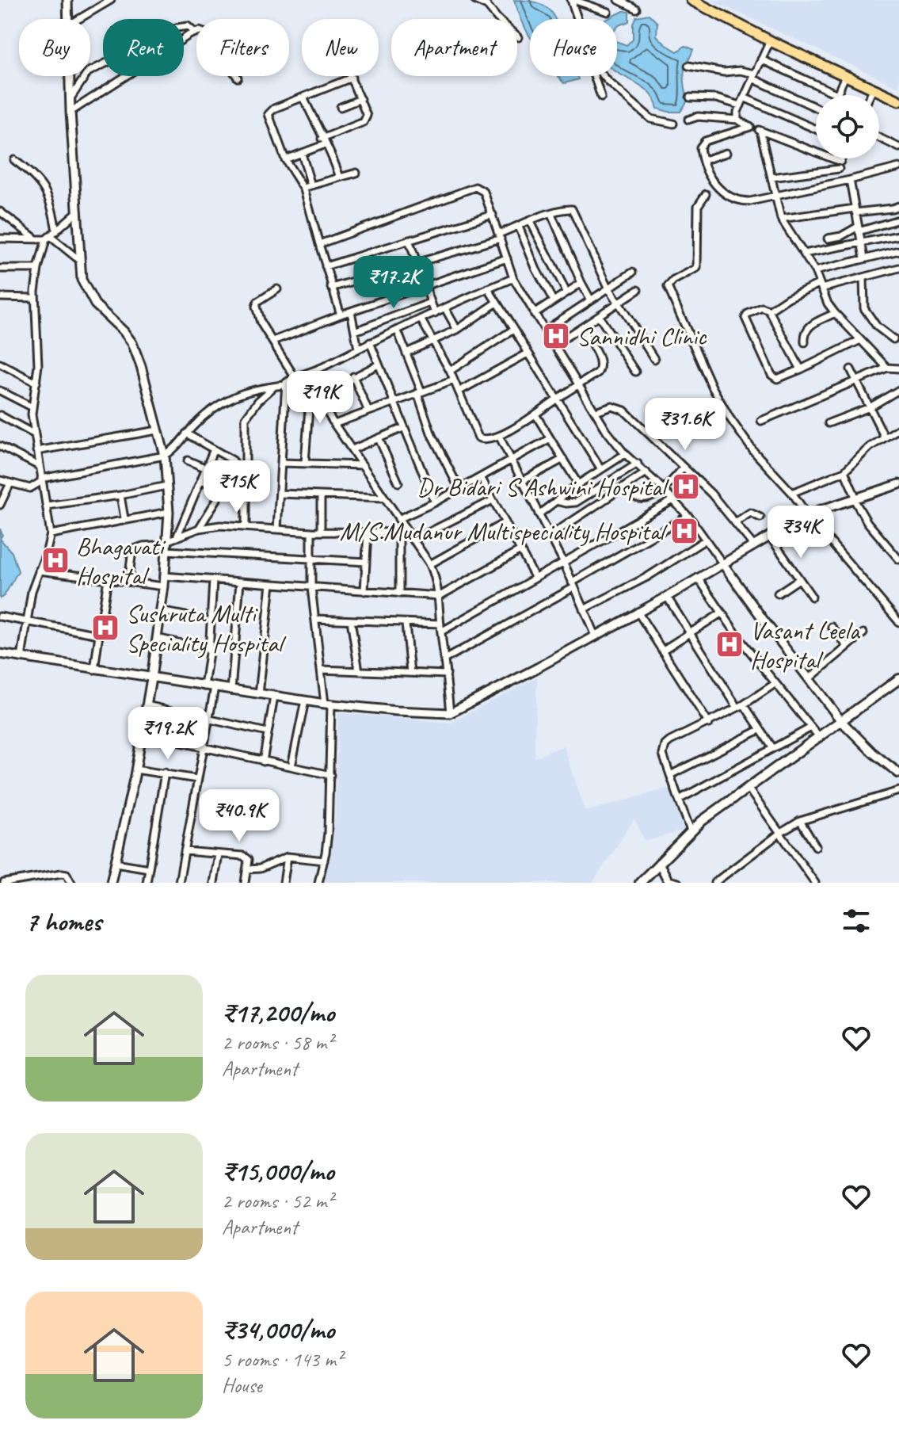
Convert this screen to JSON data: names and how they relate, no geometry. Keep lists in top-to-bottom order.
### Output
{
  "places": {
    "hospital": [
      "Sannidhi Clinic",
      "Dr Bidari S Ashwini Hospital",
      "M/S.Mudanur Multispeciality Hospital",
      "Bhagavati Hospital",
      "Sushruta Multi Speciality Hospital",
      "Vasant Leela Hospital"
    ]
  },
  "page": {
    "chip": [
      "Buy",
      "Rent",
      "Filters",
      "New",
      "Apartment",
      "House"
    ],
    "price": [
      "₹17.2K",
      "₹19K",
      "₹31.6K",
      "₹15K",
      "₹34K",
      "₹19.2K",
      "₹40.9K"
    ],
    "heading": "7 homes",
    "list": [
      {
        "name": "₹17,200/mo",
        "note": "2 rooms · 58 m² · Apartment"
      },
      {
        "name": "₹15,000/mo",
        "note": "2 rooms · 52 m² · Apartment"
      },
      {
        "name": "₹34,000/mo",
        "note": "5 rooms · 143 m² · House"
      }
    ]
  }
}
